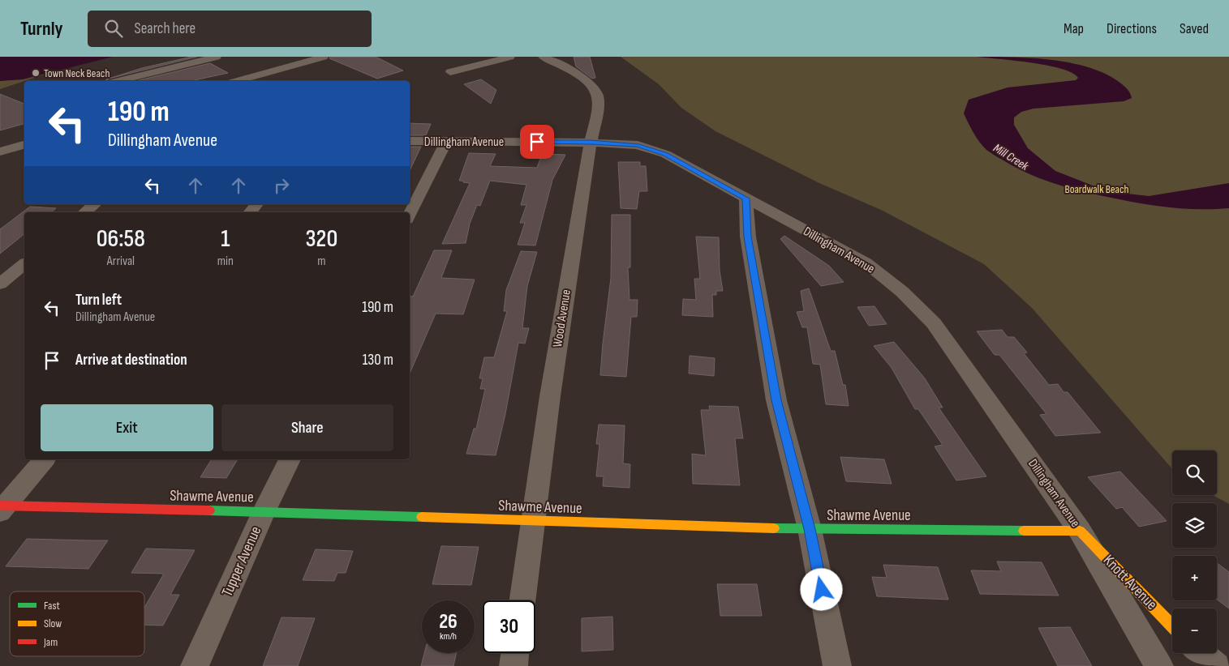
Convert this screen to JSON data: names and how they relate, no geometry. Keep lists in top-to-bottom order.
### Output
{
  "streets": {
    "street": [
      "Dillingham Avenue",
      "Wood Avenue",
      "Shawme Avenue",
      "Tupper Avenue",
      "Knott Avenue"
    ]
  },
  "crossings": [
    ["Dillingham Avenue", "Wood Avenue"],
    ["Dillingham Avenue", "Shawme Avenue"],
    ["Dillingham Avenue", "Knott Avenue"],
    ["Wood Avenue", "Shawme Avenue"],
    ["Shawme Avenue", "Tupper Avenue"],
    ["Shawme Avenue", "Knott Avenue"]
  ],
  "water": ["Mill Creek"],
  "parks": ["Boardwalk Beach"],
  "places": ["Town Neck Beach"],
  "legend": ["Fast", "Slow", "Jam"],
  "page": {
    "header": "Turnly",
    "search": "Search here",
    "nav": ["Map", "Directions", "Saved"],
    "turn": ["190 m", "Dillingham Avenue"],
    "eta": [
      "06:58",
      "Arrival",
      "1",
      "min",
      "320",
      "m"
    ],
    "list": [
      {
        "name": "Turn left",
        "note": "Dillingham Avenue",
        "value": "190 m"
      },
      {
        "name": "Arrive at destination",
        "value": "130 m"
      }
    ],
    "buttons": ["Exit", "Share"],
    "map_buttons": ["+", "−"],
    "speed": "26 km/h",
    "limit": "30"
  }
}
